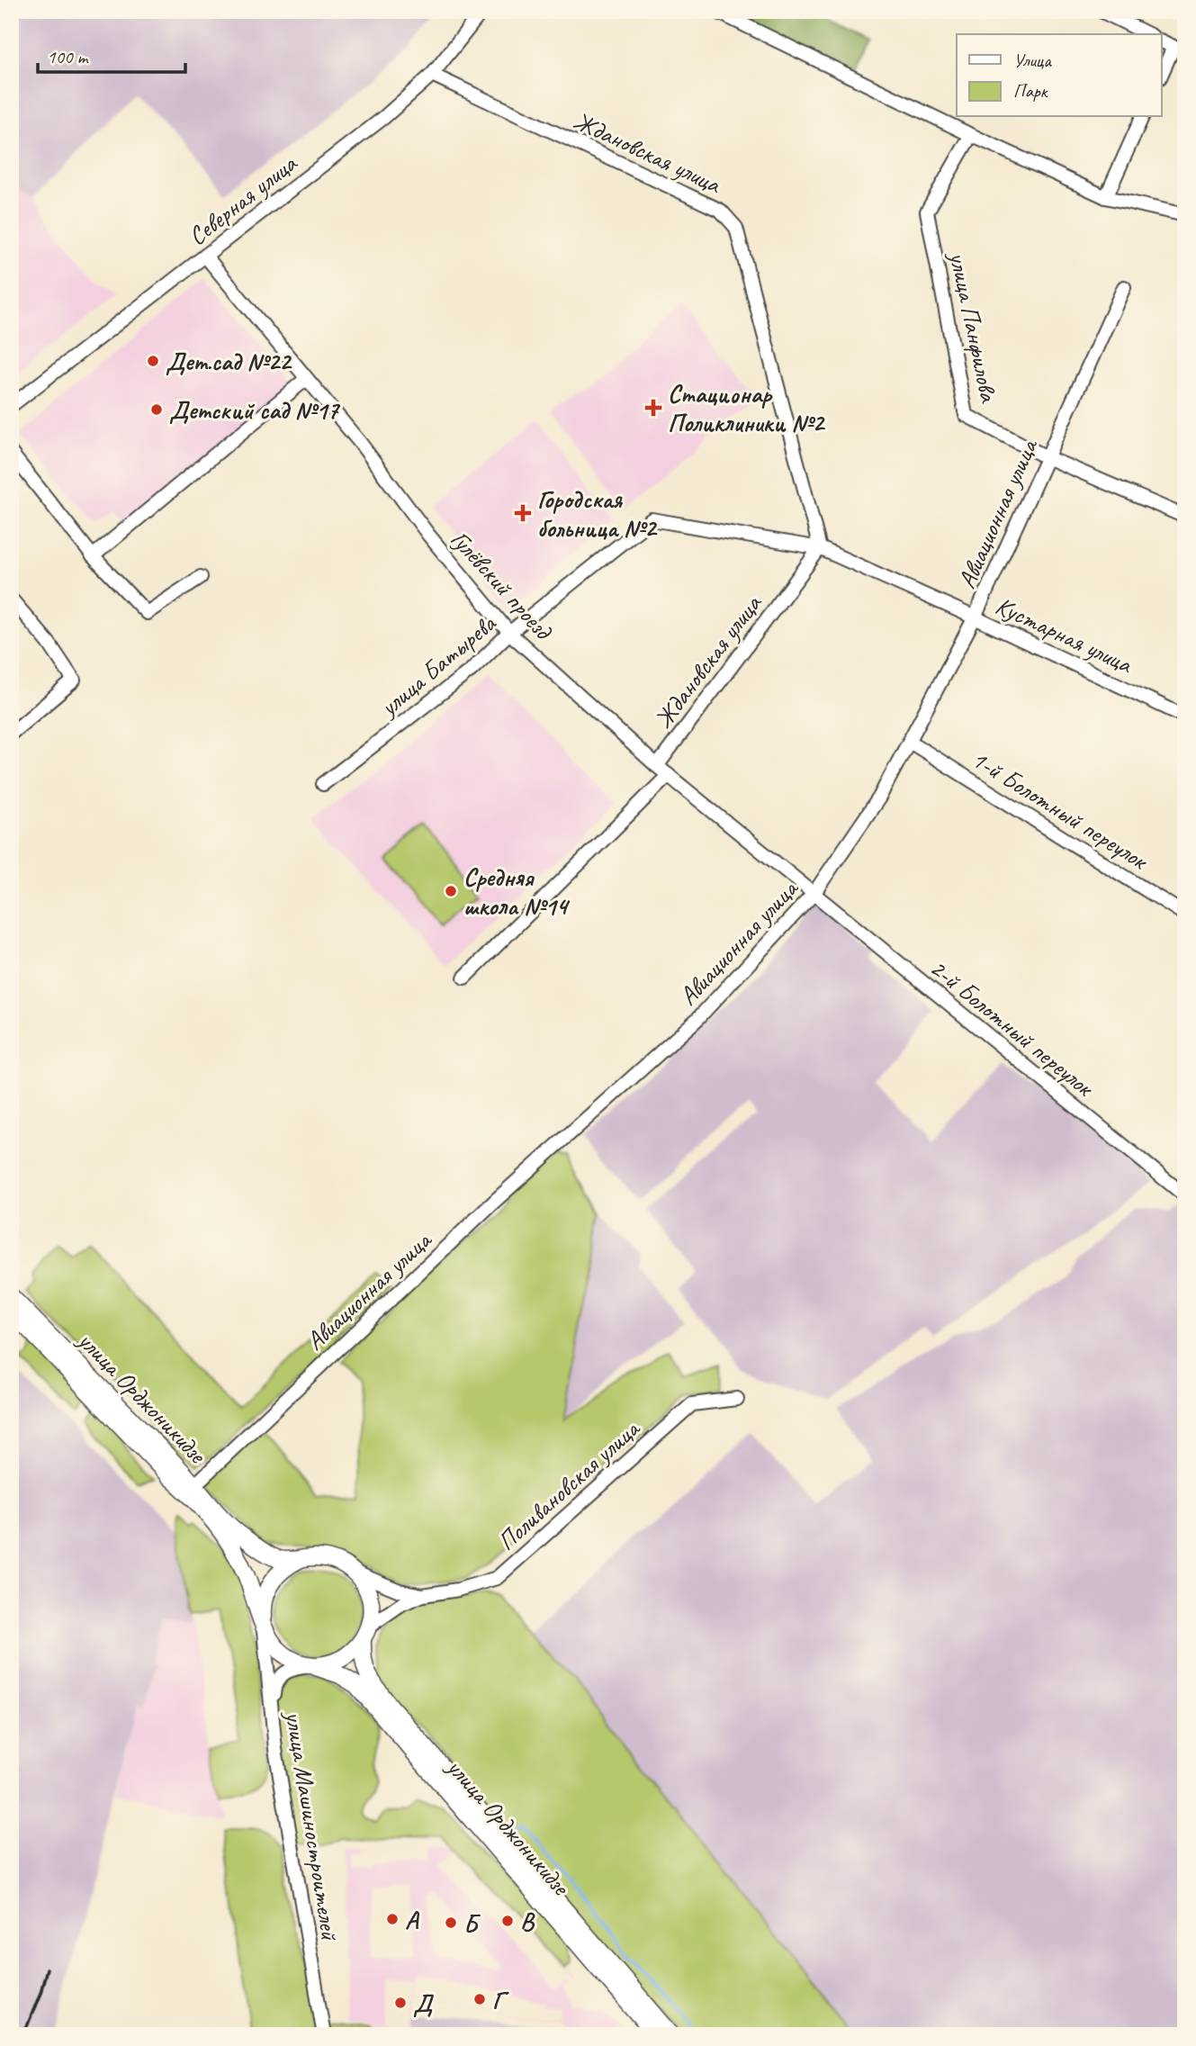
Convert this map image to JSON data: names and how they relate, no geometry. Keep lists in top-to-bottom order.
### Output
{
  "streets": {
    "main road": ["улица Орджоникидзе"],
    "street": [
      "Ждановская улица",
      "Северная улица",
      "улица Панфилова",
      "Авиационная улица",
      "Гулёвский проезд",
      "Кустарная улица",
      "улица Батырева",
      "1-й Болотный переулок",
      "2-й Болотный переулок",
      "Поливановская улица",
      "улица Машиностроителей"
    ]
  },
  "crossings": [
    ["Ждановская улица", "Северная улица"],
    ["Ждановская улица", "Гулёвский проезд"],
    ["Ждановская улица", "Кустарная улица"],
    ["Ждановская улица", "улица Батырева"],
    ["Северная улица", "Гулёвский проезд"],
    ["улица Панфилова", "Авиационная улица"],
    ["Авиационная улица", "Гулёвский проезд"],
    ["Авиационная улица", "Кустарная улица"],
    ["Авиационная улица", "1-й Болотный переулок"],
    ["Авиационная улица", "2-й Болотный переулок"],
    ["Авиационная улица", "улица Орджоникидзе"],
    ["Гулёвский проезд", "улица Батырева"],
    ["Гулёвский проезд", "2-й Болотный переулок"],
    ["Кустарная улица", "улица Батырева"],
    ["улица Орджоникидзе", "улица Машиностроителей"]
  ],
  "places": {
    "other": [
      "Дет.сад №22",
      "Детский сад №17",
      "Средняя школа №14",
      "А",
      "В",
      "Б",
      "Г",
      "Д"
    ],
    "health": ["Стационар Поликлиники №2", "Городская больница №2"]
  },
  "legend": ["Улица", "Парк"],
  "scale_bar": "100 m"
}
